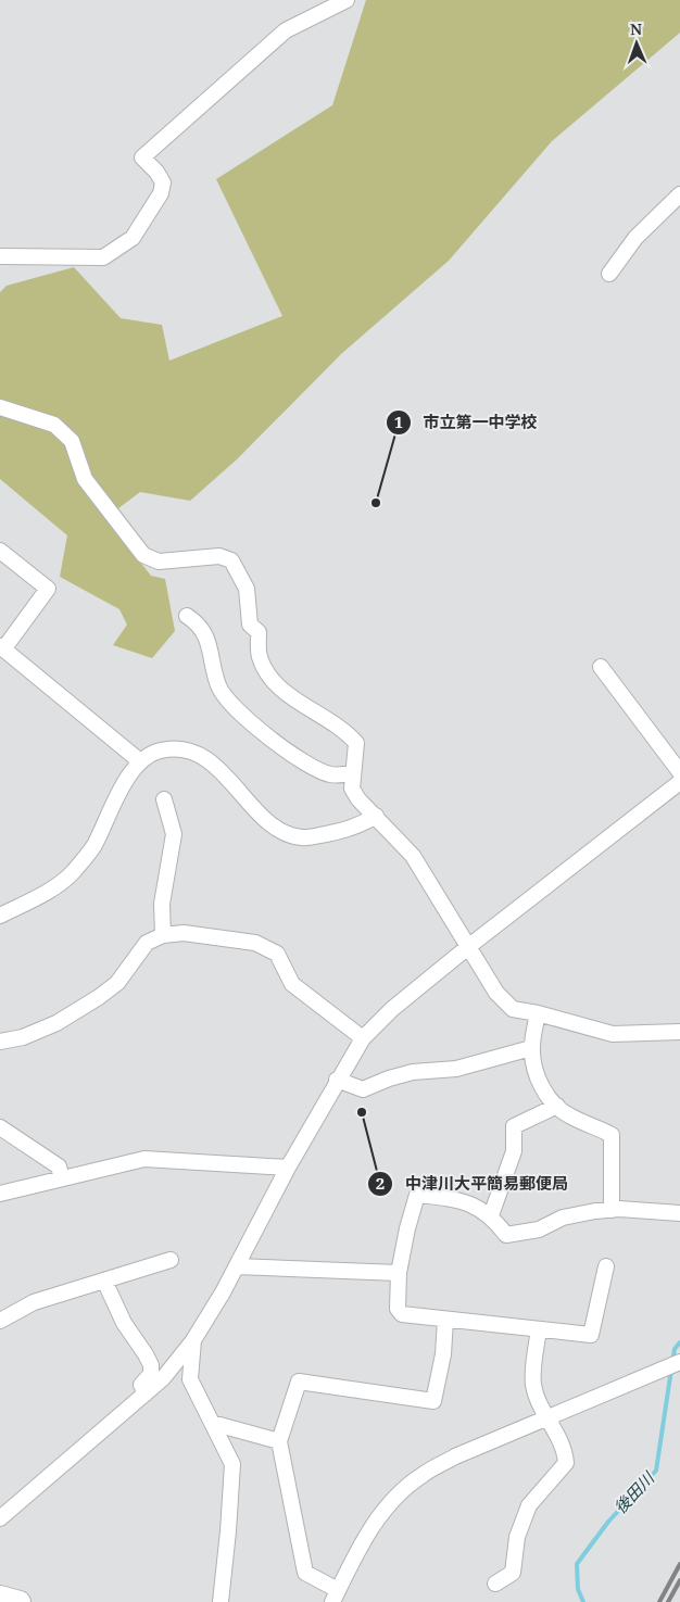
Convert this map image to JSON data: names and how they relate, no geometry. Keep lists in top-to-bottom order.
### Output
{
  "water": ["後田川"],
  "places": ["市立第一中学校", "中津川大平簡易郵便局"],
  "north": "top"
}
